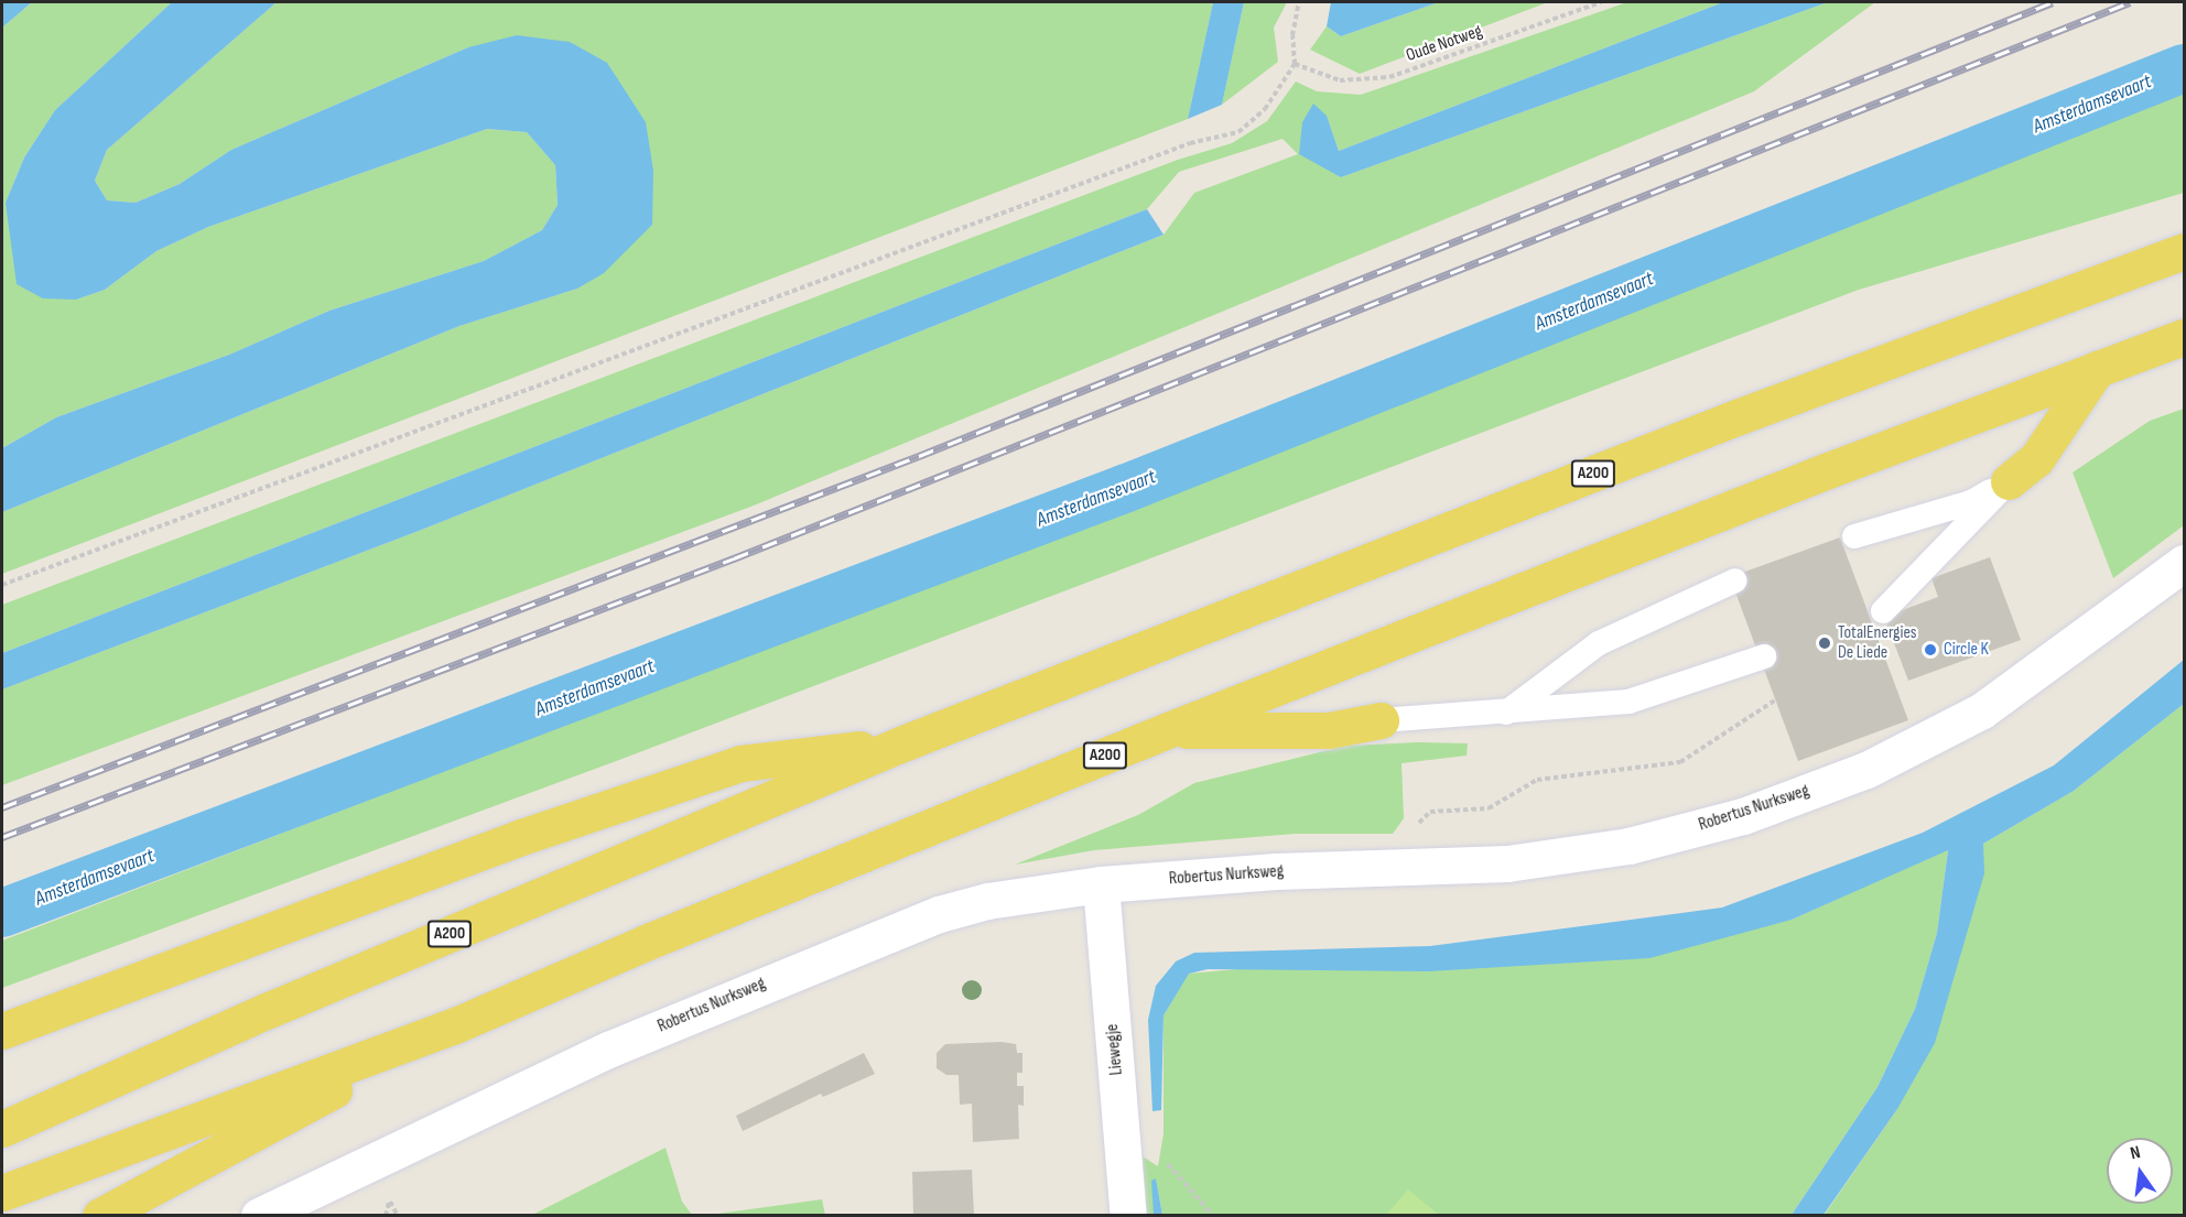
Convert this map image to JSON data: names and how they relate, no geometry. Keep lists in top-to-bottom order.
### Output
{
  "streets": {
    "main road": ["A200", "Robertus Nurksweg", "Liewegje"],
    "path": ["Oude Notweg"]
  },
  "crossings": [
    ["Robertus Nurksweg", "Liewegje"]
  ],
  "water": ["Amsterdamsevaart"],
  "places": ["TotalEnergies De Liede", "Circle K"],
  "north": "top"
}
